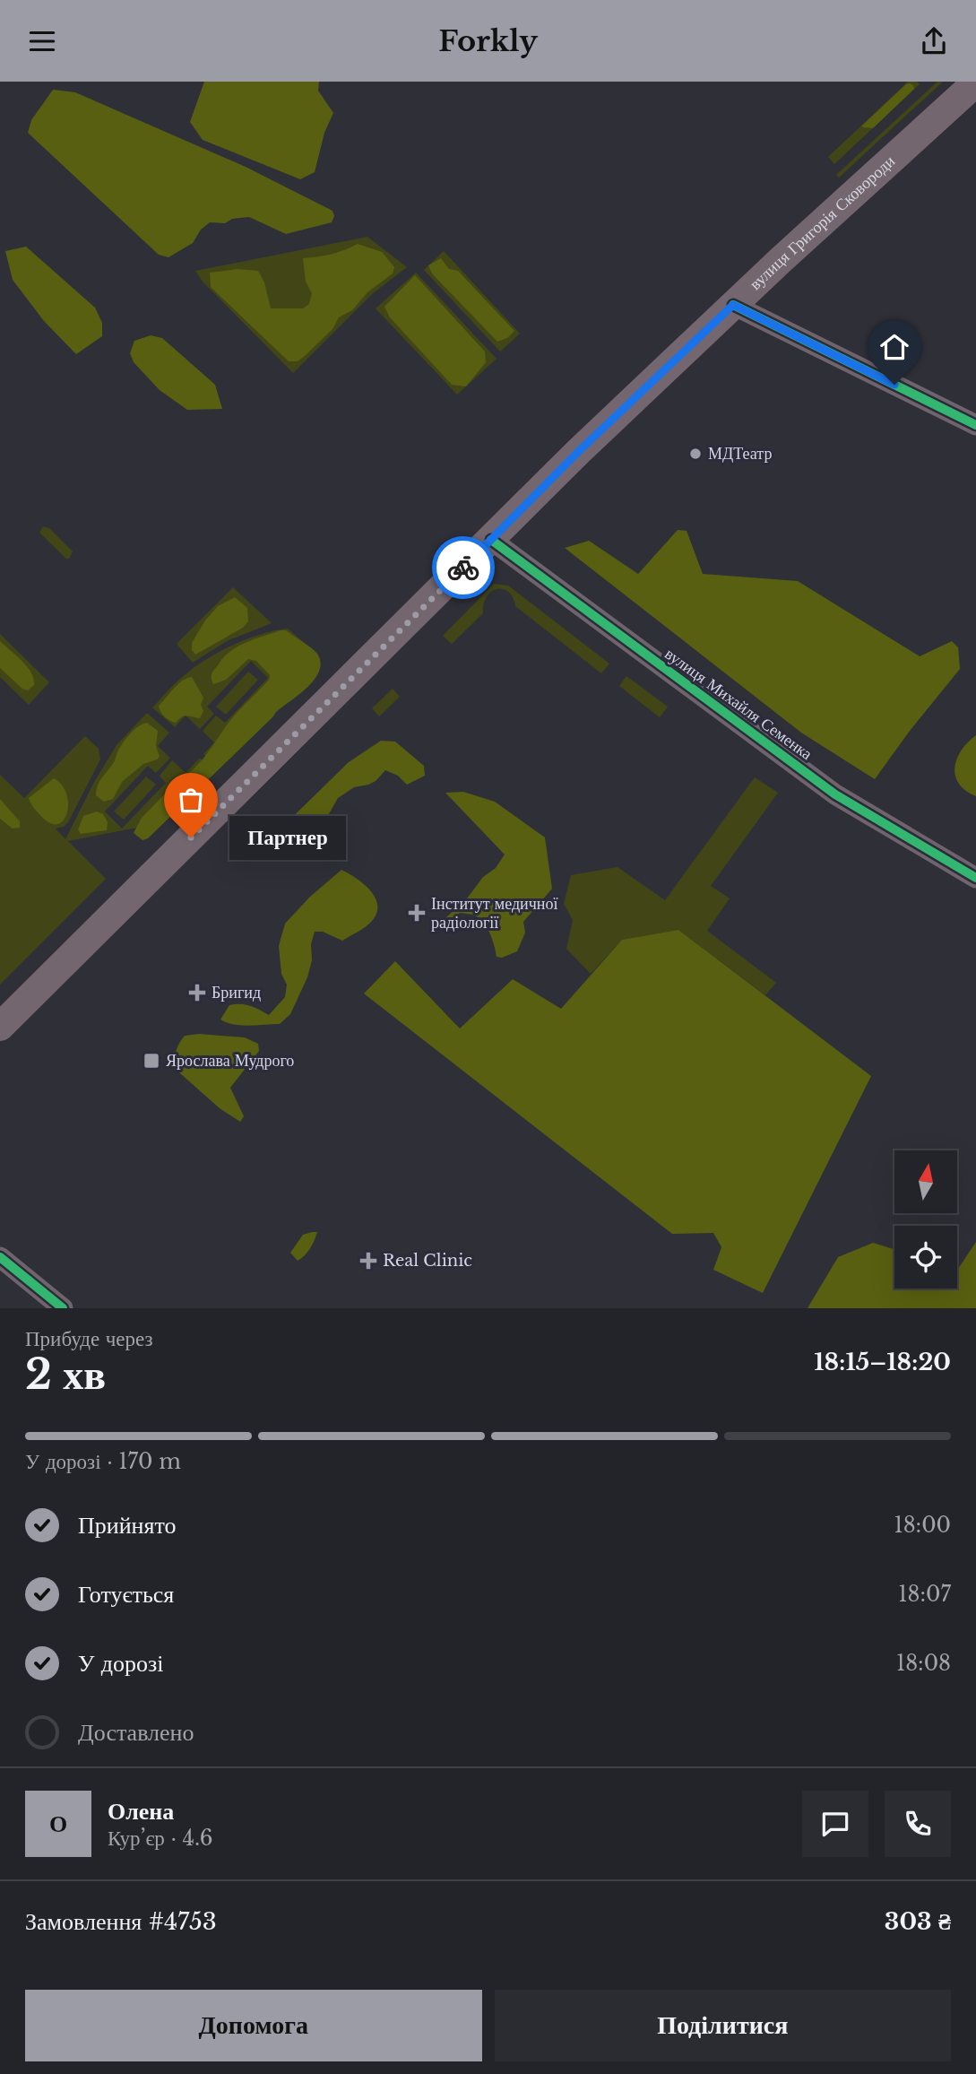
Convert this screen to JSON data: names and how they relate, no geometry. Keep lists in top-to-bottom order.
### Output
{
  "streets": {
    "main road": ["вулиця Григорія Сковороди"],
    "street": ["вулиця Михайля Семенка"]
  },
  "crossings": [
    ["вулиця Григорія Сковороди", "вулиця Михайля Семенка"]
  ],
  "places": {
    "other": ["МДТеатр", "Партнер"],
    "health": ["Інститут медичної радіології", "Бригид", "Real Clinic"],
    "transit": ["Ярослава Мудрого"]
  },
  "north": "top",
  "page": {
    "header": "Forkly",
    "bubble": "Партнер",
    "heading": ["2 хв", "Прибуде через", "18:15–18:20"],
    "panel": [
      "Олена",
      "Кур’єр · 4.6",
      "Замовлення #4753",
      "303 ₴"
    ],
    "bar": "У дорозі · 170 m",
    "list": [
      ["Прийнято", "18:00"],
      ["Готується", "18:07"],
      ["У дорозі", "18:08"],
      "Доставлено"
    ],
    "round": "О",
    "buttons": ["Допомога", "Поділитися"]
  }
}
